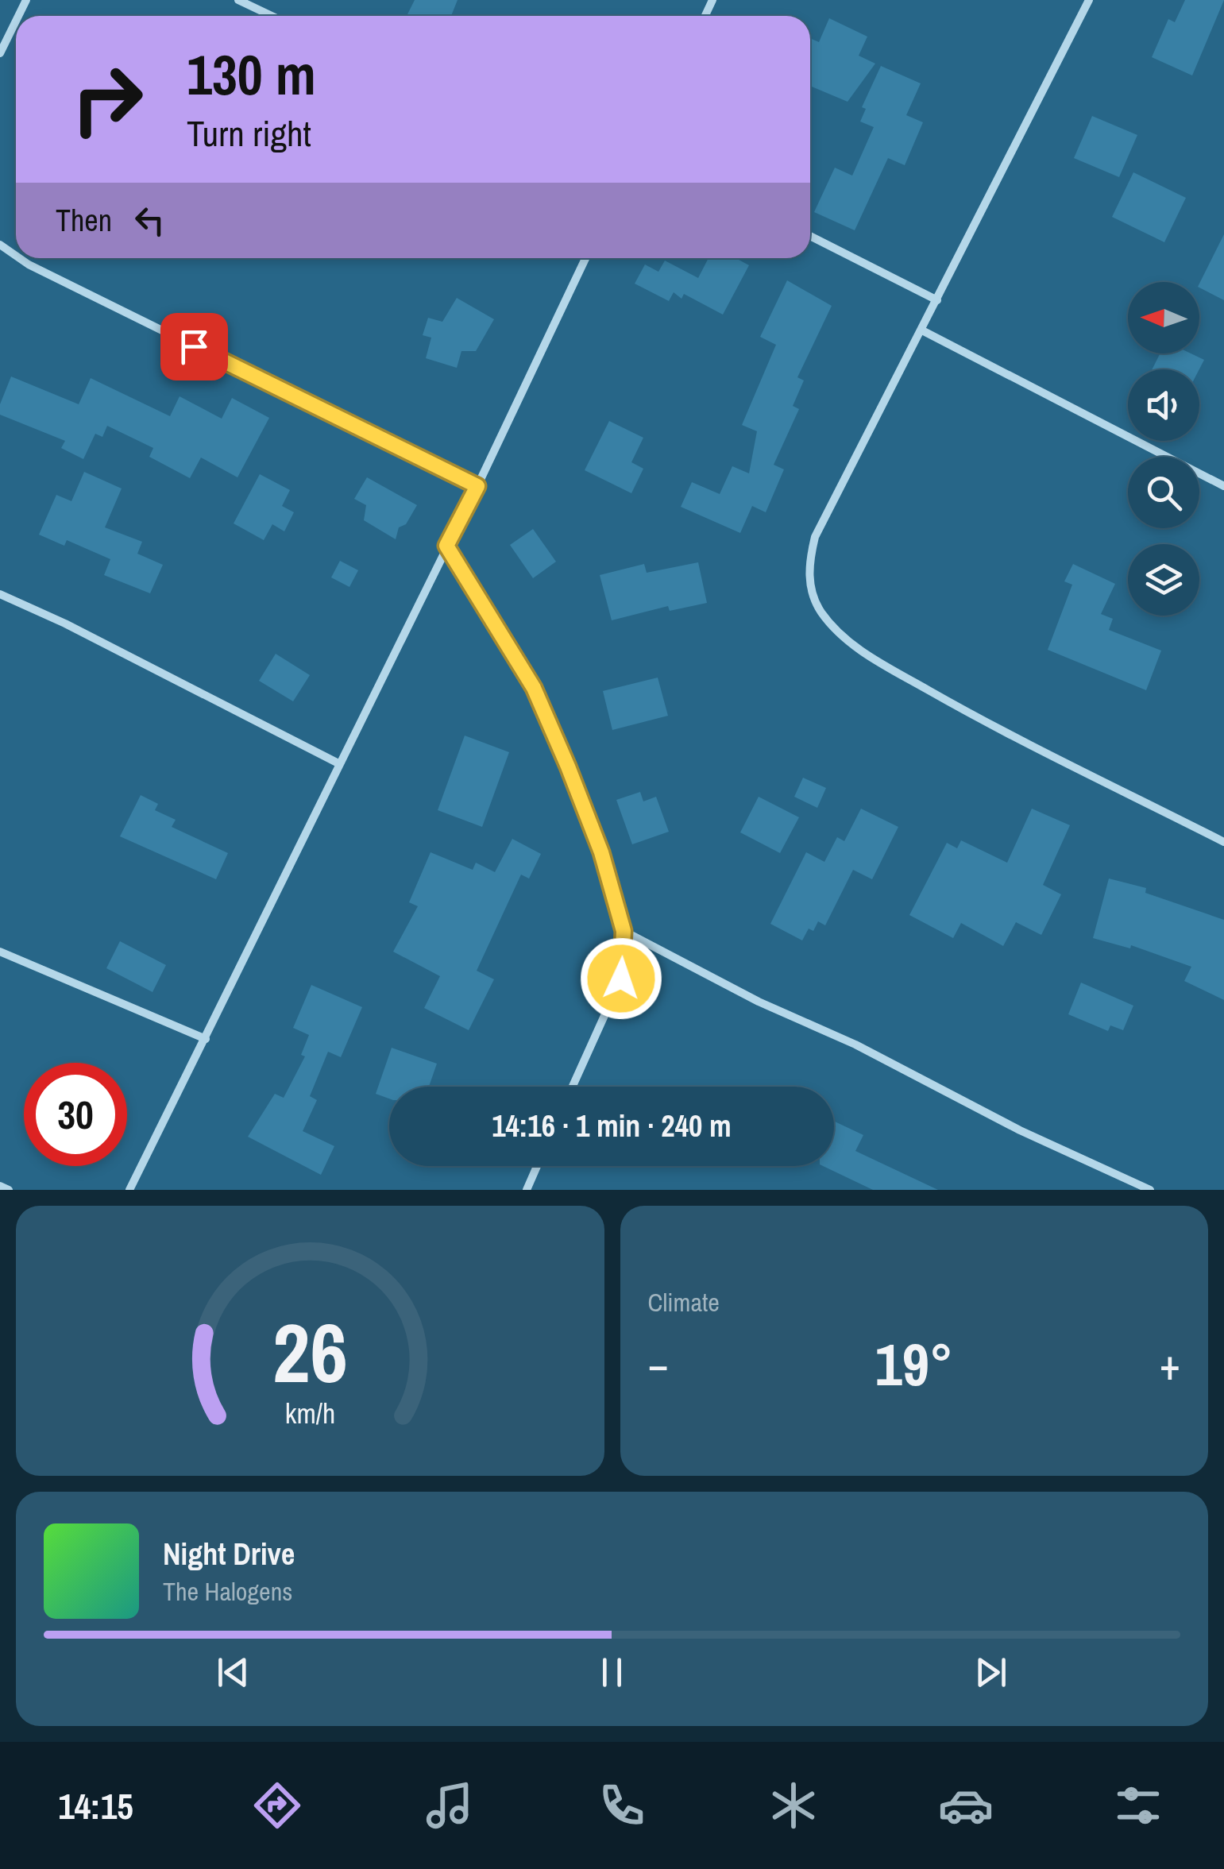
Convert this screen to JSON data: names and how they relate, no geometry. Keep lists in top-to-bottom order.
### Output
{
  "north": "left",
  "page": {
    "turn": ["130 m", "Turn right"],
    "then": "Then",
    "limit": "30",
    "trip": "14:16 · 1 min · 240 m",
    "tile": "Climate",
    "heat": ["−", "19°", "+"],
    "song": ["Night Drive", "The Halogens"],
    "tabs": "14:15",
    "gauge": ["26", "km/h"]
  }
}
